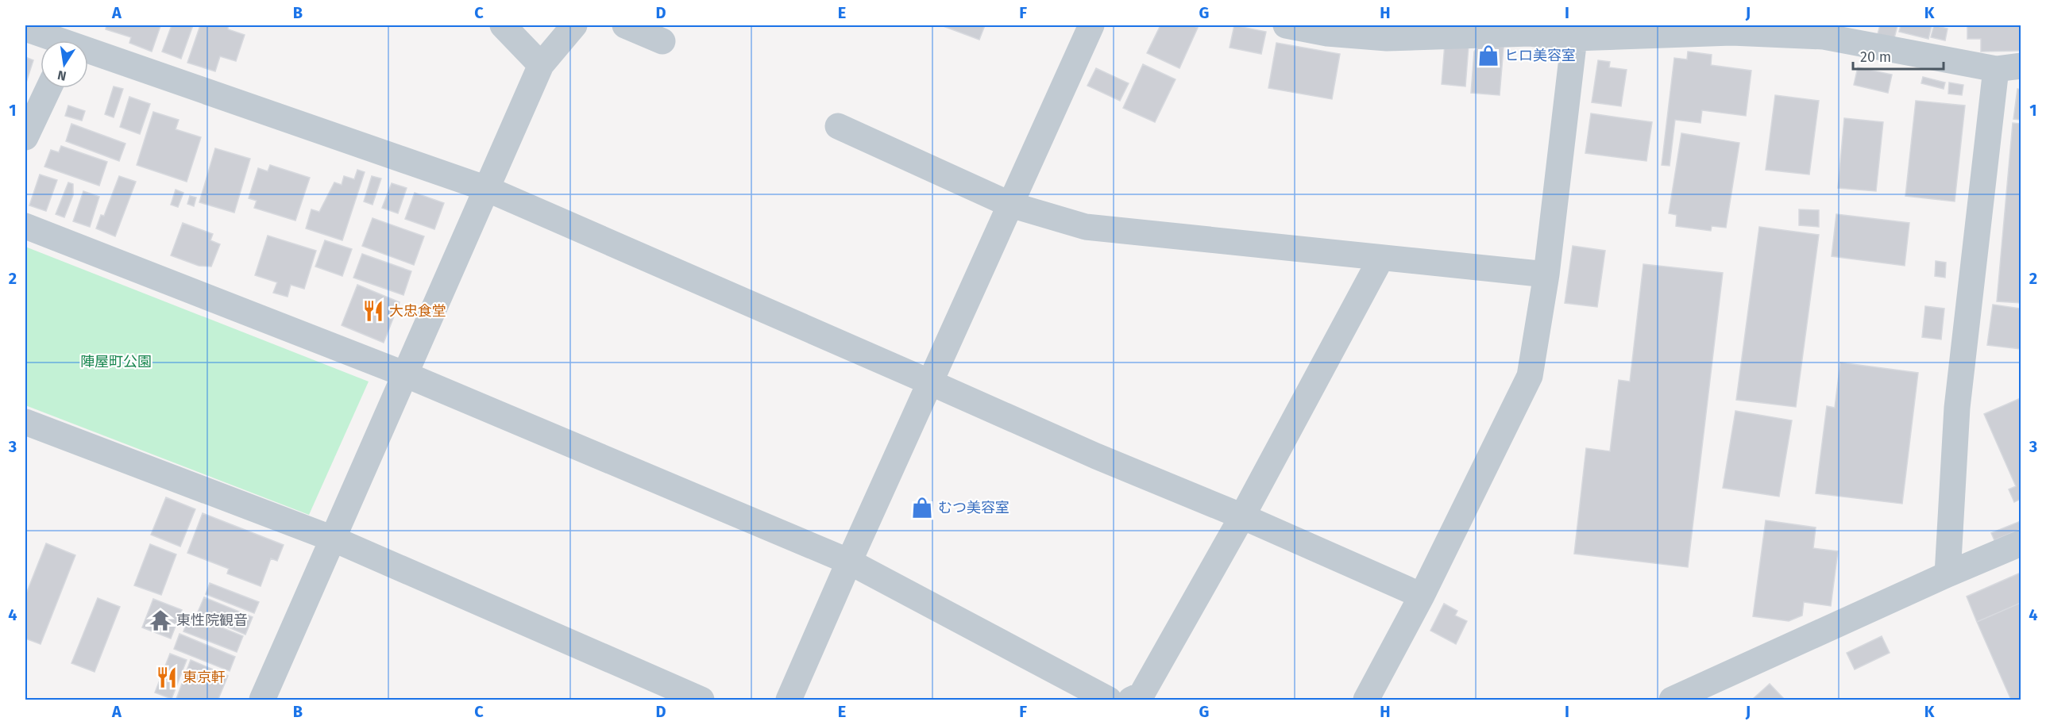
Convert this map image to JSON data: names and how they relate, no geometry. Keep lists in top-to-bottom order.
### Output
{
  "parks": ["陣屋町公園"],
  "places": {
    "shop": ["ヒロ美容室", "むつ美容室"],
    "restaurant": ["大忠食堂", "東京軒"],
    "temple": ["東性院観音"]
  },
  "scale_bar": "20 m",
  "north": "bottom",
  "grid": {
    "columns": [
      "A",
      "B",
      "C",
      "D",
      "E",
      "F",
      "G",
      "H",
      "I",
      "J",
      "K"
    ],
    "rows": [
      "1",
      "2",
      "3",
      "4"
    ]
  }
}
